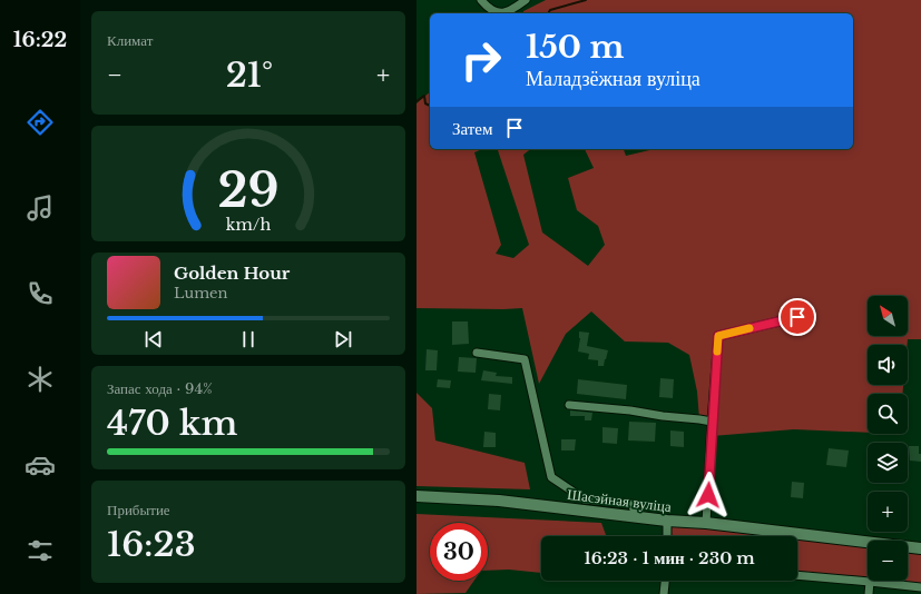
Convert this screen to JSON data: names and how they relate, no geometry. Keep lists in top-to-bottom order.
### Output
{
  "streets": {
    "main road": ["Шасэйная вуліца"]
  },
  "north": "top left",
  "page": {
    "tabs": "16:22",
    "tile": [
      "Климат",
      ["Запас хода · 94%", "470 km"],
      ["Прибытие", "16:23"]
    ],
    "turn": ["150 m", "Маладзёжная вуліца"],
    "heat": ["−", "21°", "+"],
    "then": "Затем",
    "song": ["Golden Hour", "Lumen"],
    "map_buttons": ["+", "−"],
    "limit": "30",
    "trip": "16:23 · 1 мин · 230 m",
    "gauge": ["29", "km/h"]
  }
}
